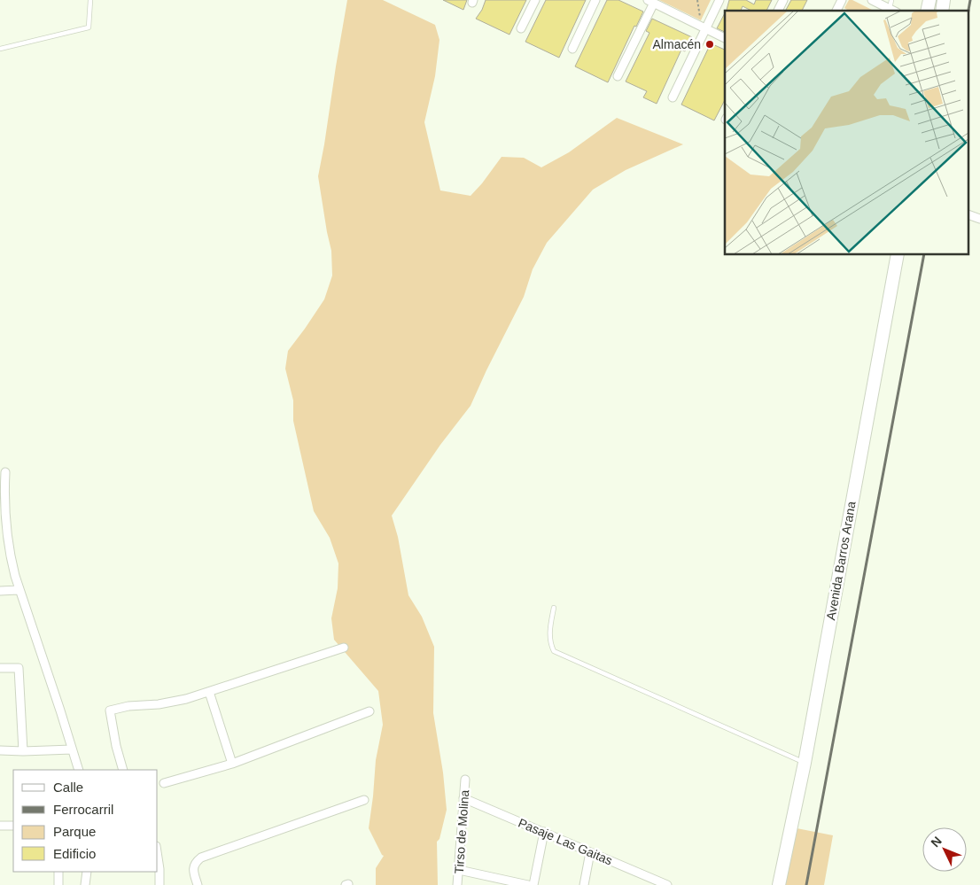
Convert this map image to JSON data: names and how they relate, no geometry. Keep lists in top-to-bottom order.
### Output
{
  "streets": {
    "main road": ["Avenida Barros Arana"],
    "street": ["Tirso de Molina", "Pasaje Las Gaitas"]
  },
  "crossings": [
    ["Tirso de Molina", "Pasaje Las Gaitas"]
  ],
  "places": ["Almacén"],
  "legend": [
    "Calle",
    "Ferrocarril",
    "Parque",
    "Edificio"
  ],
  "north": "top left"
}
